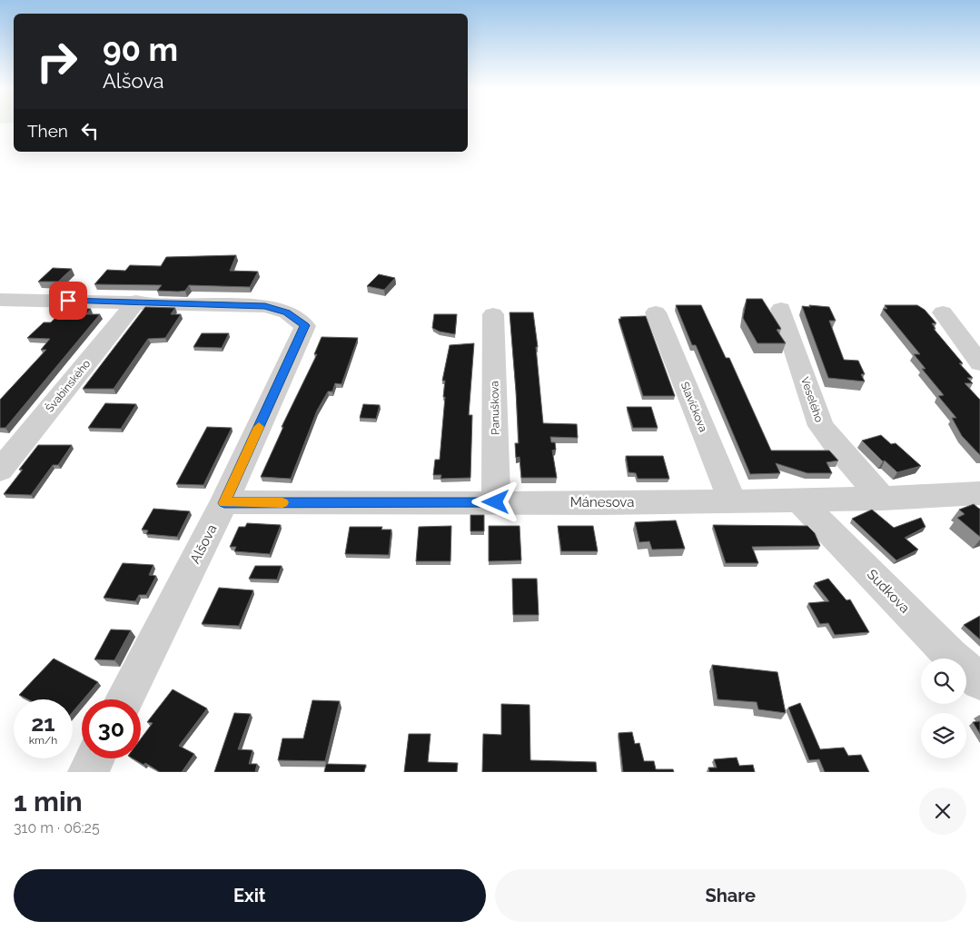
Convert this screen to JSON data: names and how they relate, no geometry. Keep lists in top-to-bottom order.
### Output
{
  "streets": {
    "street": [
      "Švabinského",
      "Veselého",
      "Slavíčkova",
      "Panuškova",
      "Mánesova",
      "Alšova",
      "Sudkova"
    ]
  },
  "crossings": [
    ["Švabinského", "Alšova"],
    ["Veselého", "Mánesova"],
    ["Slavíčkova", "Mánesova"],
    ["Panuškova", "Mánesova"],
    ["Mánesova", "Alšova"],
    ["Mánesova", "Sudkova"]
  ],
  "page": {
    "turn": ["90 m", "Alšova"],
    "then": "Then",
    "speed": "21 km/h",
    "limit": "30",
    "heading": ["1 min", "310 m · 06:25"],
    "buttons": ["Exit", "Share"]
  }
}
